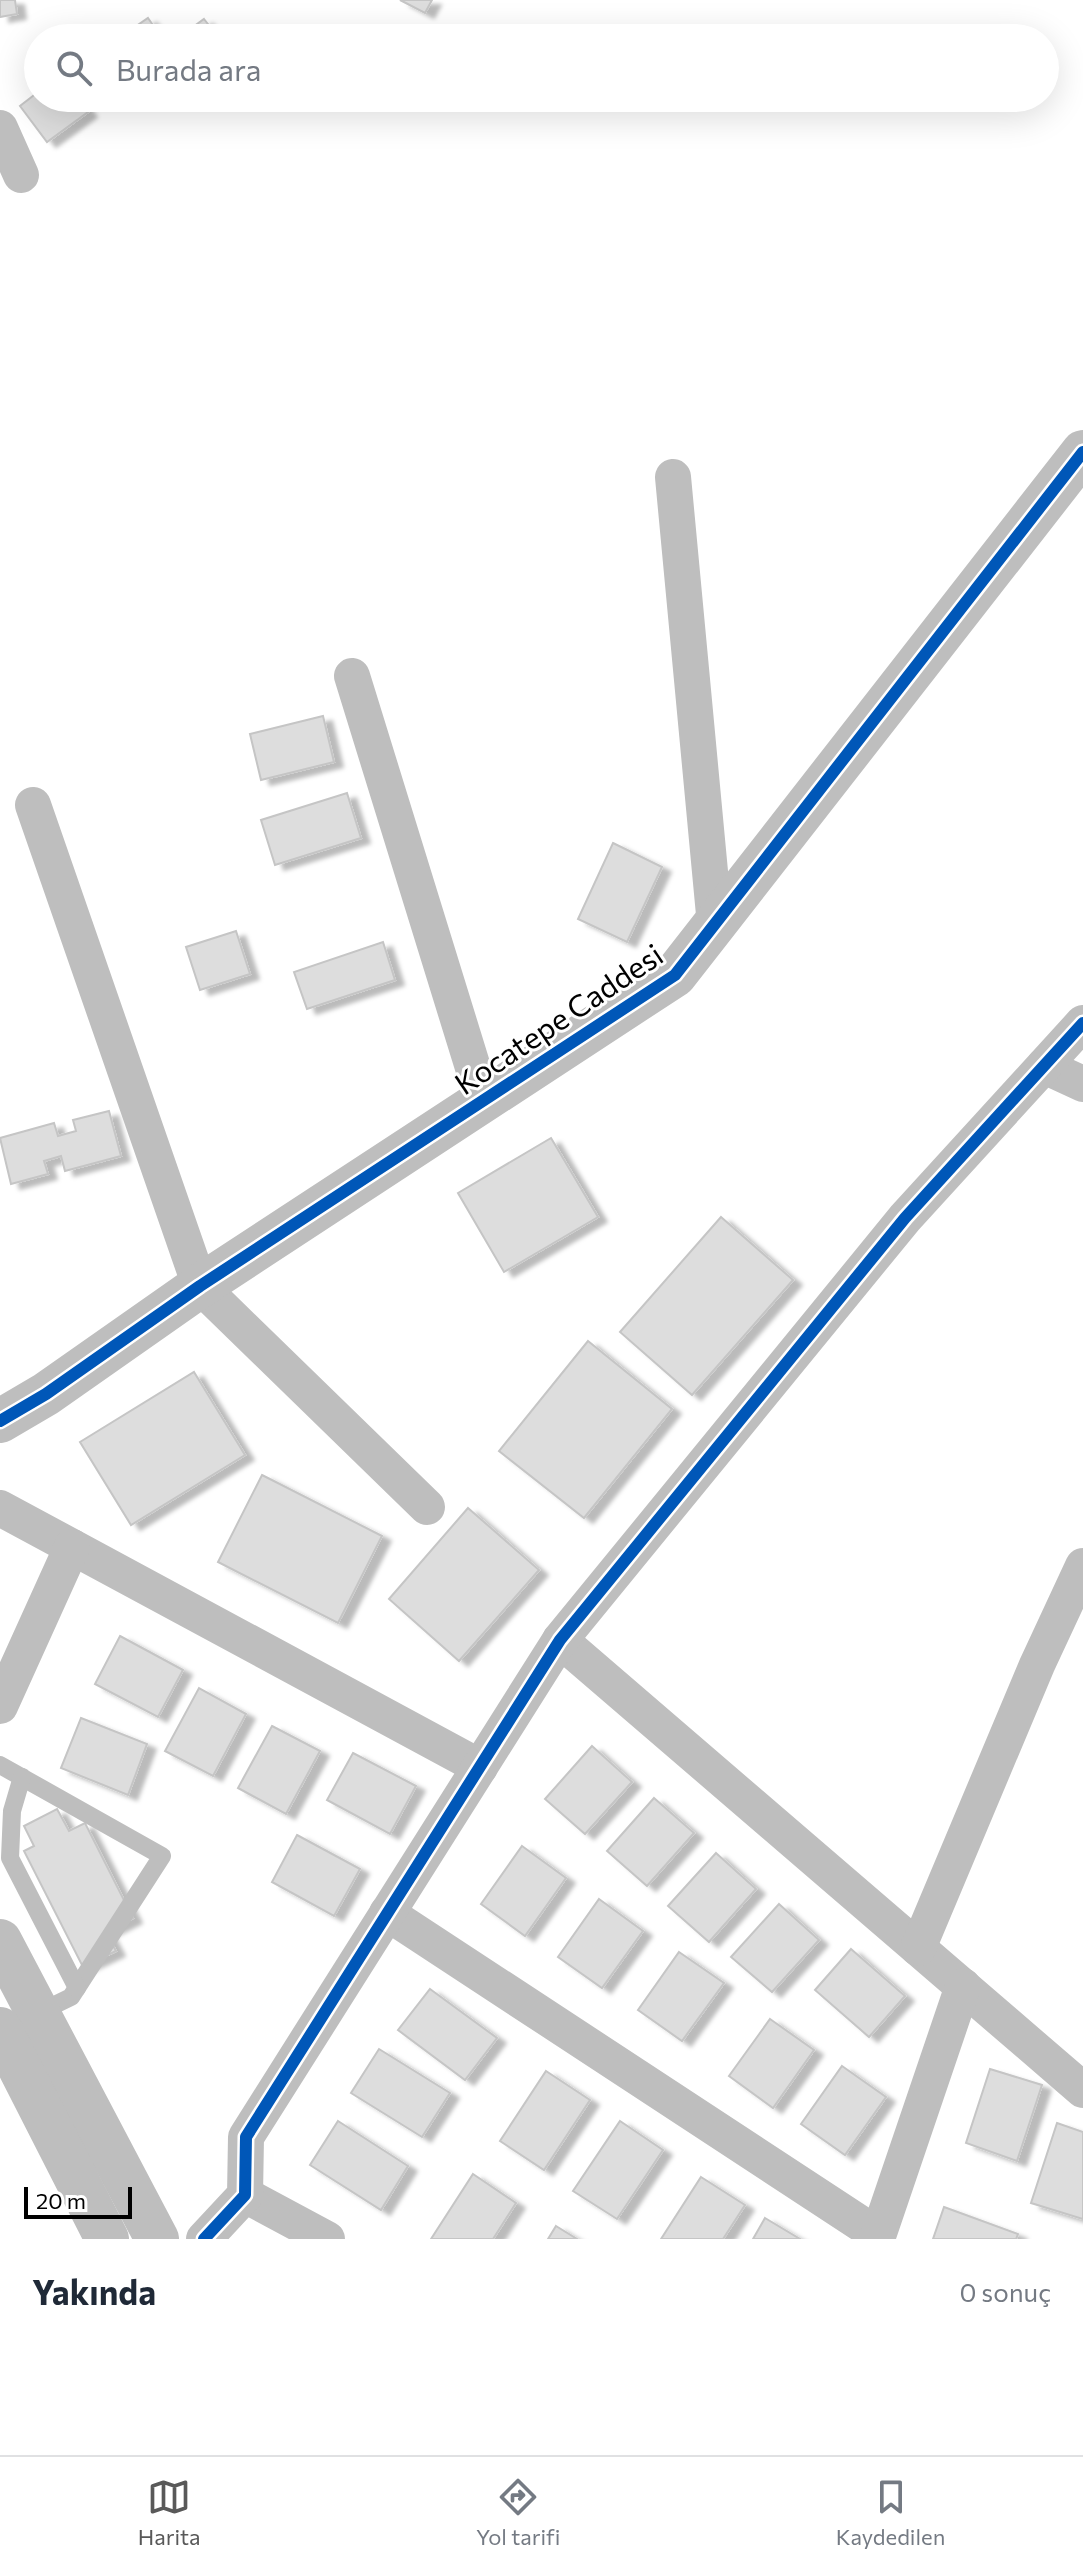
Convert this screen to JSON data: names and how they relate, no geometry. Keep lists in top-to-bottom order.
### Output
{
  "streets": {
    "street": ["Kocatepe Caddesi"]
  },
  "scale_bar": "20 m",
  "page": {
    "search": "Burada ara",
    "scale": "20 m",
    "heading": ["Yakında", "0 sonuç"],
    "nav": ["Harita", "Yol tarifi", "Kaydedilen"]
  }
}
